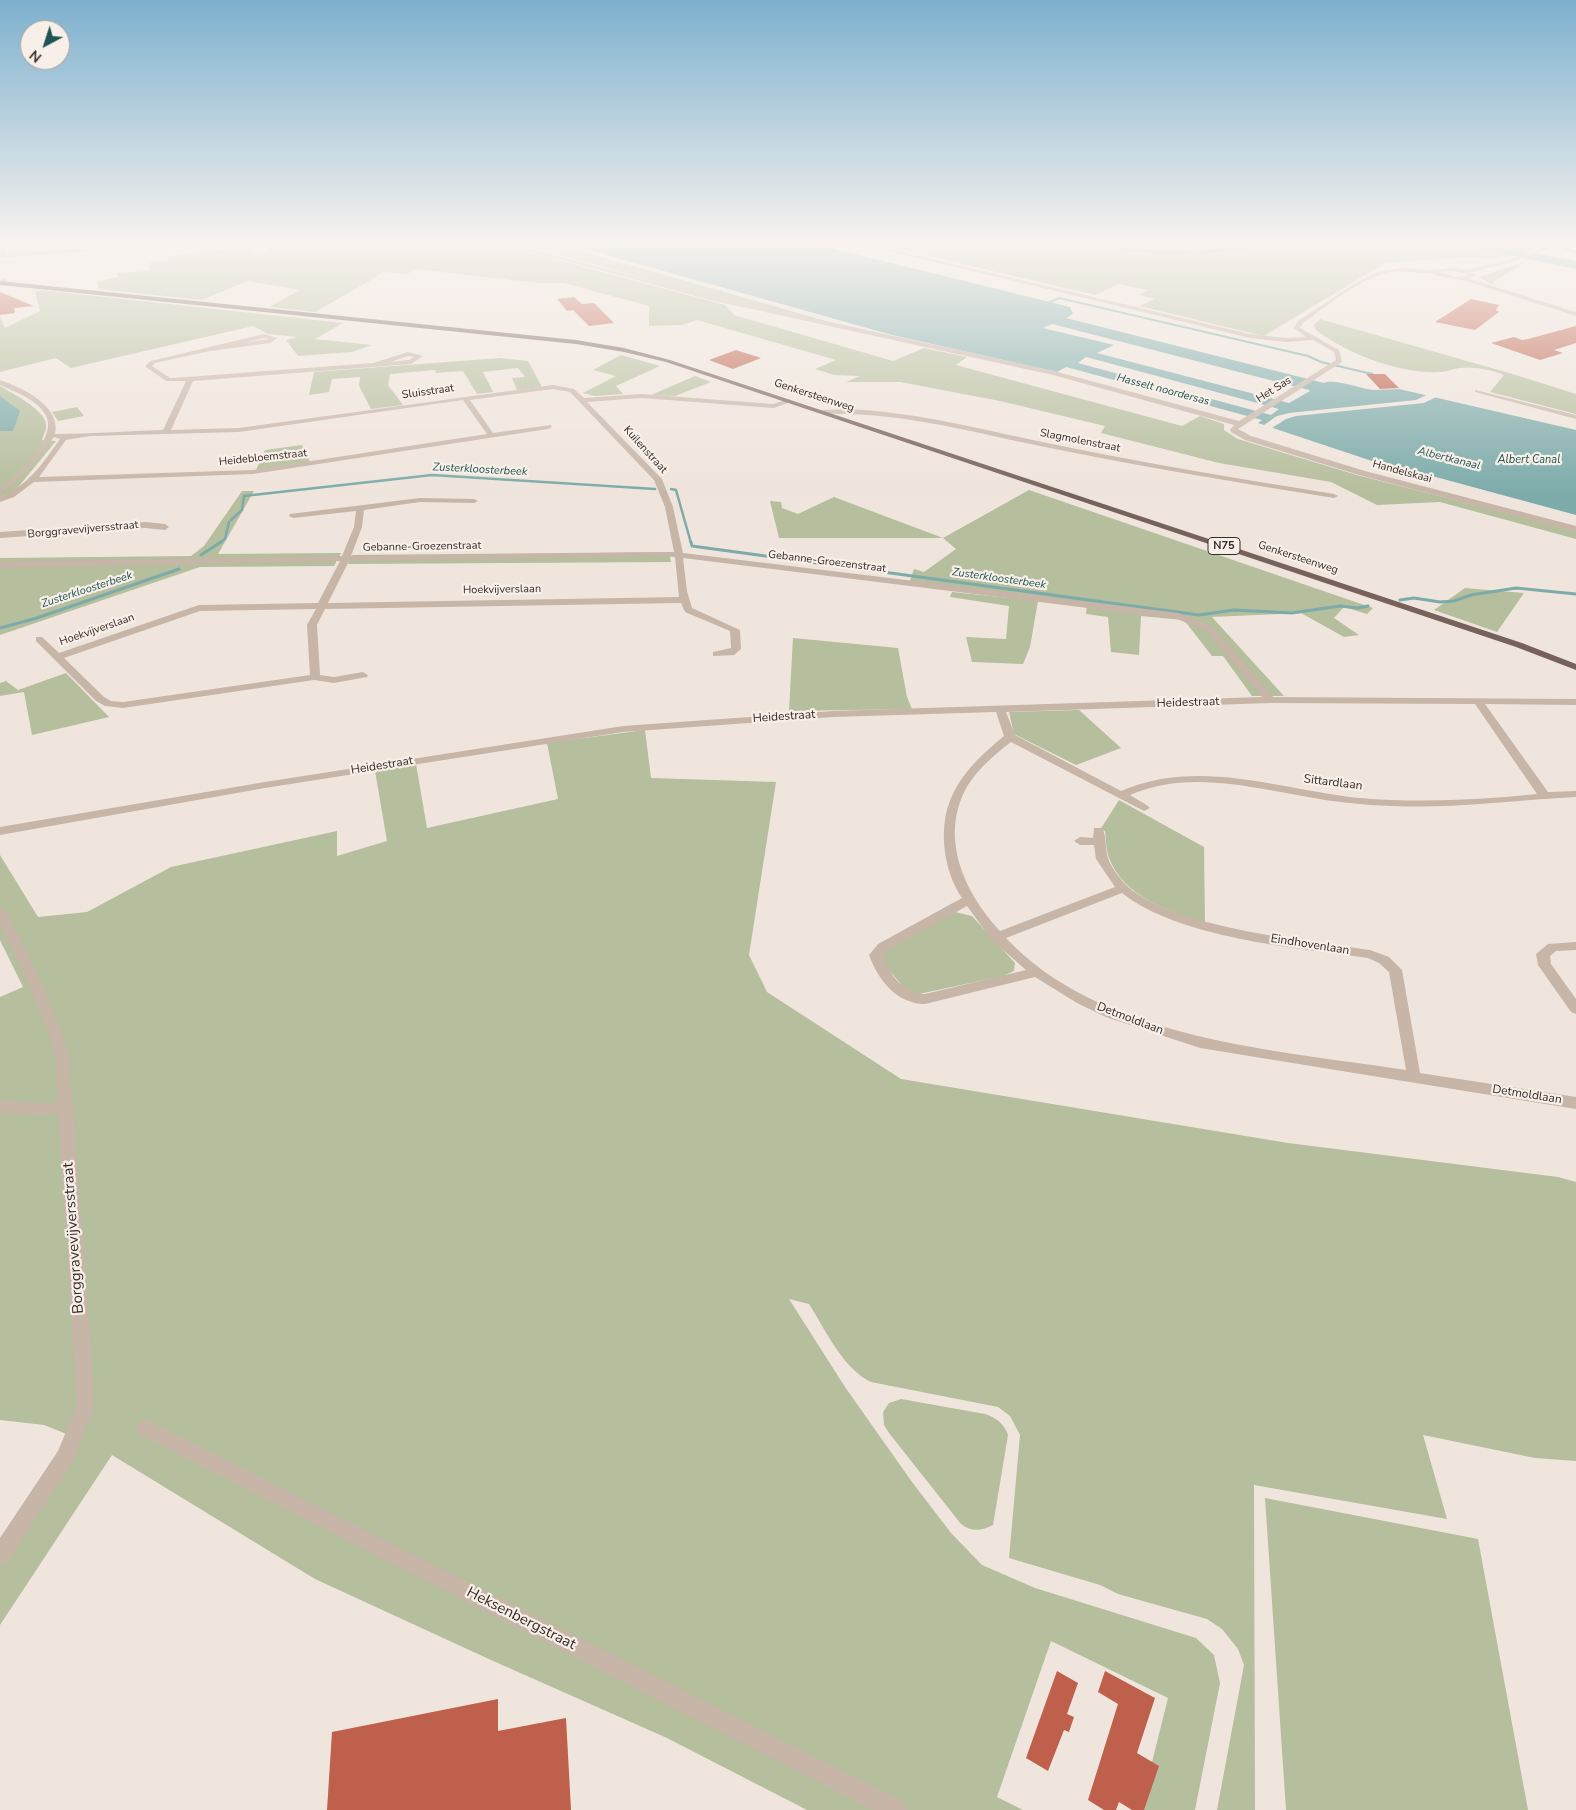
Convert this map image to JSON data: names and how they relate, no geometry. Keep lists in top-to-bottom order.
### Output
{
  "streets": {
    "main road": ["Genkersteenweg", "N75"],
    "street": [
      "Het Sas",
      "Sluisstraat",
      "Slagmolenstraat",
      "Kuilenstraat",
      "Heidebloemstraat",
      "Handelskaai",
      "Borggravevijversstraat",
      "Gebanne-Groezenstraat",
      "Hoekvijverslaan",
      "Heidestraat",
      "Sittardlaan",
      "Eindhovenlaan",
      "Detmoldlaan",
      "Heksenbergstraat"
    ]
  },
  "crossings": [
    ["Het Sas", "Handelskaai"],
    ["Sluisstraat", "Kuilenstraat"],
    ["Genkersteenweg", "Slagmolenstraat"],
    ["Kuilenstraat", "Gebanne-Groezenstraat"],
    ["Gebanne-Groezenstraat", "Heidestraat"],
    ["Eindhovenlaan", "Detmoldlaan"]
  ],
  "water": [
    "Hasselt noordersas",
    "Albertkanaal",
    "Albert Canal",
    "Zusterkloosterbeek"
  ],
  "north": "bottom left"
}
